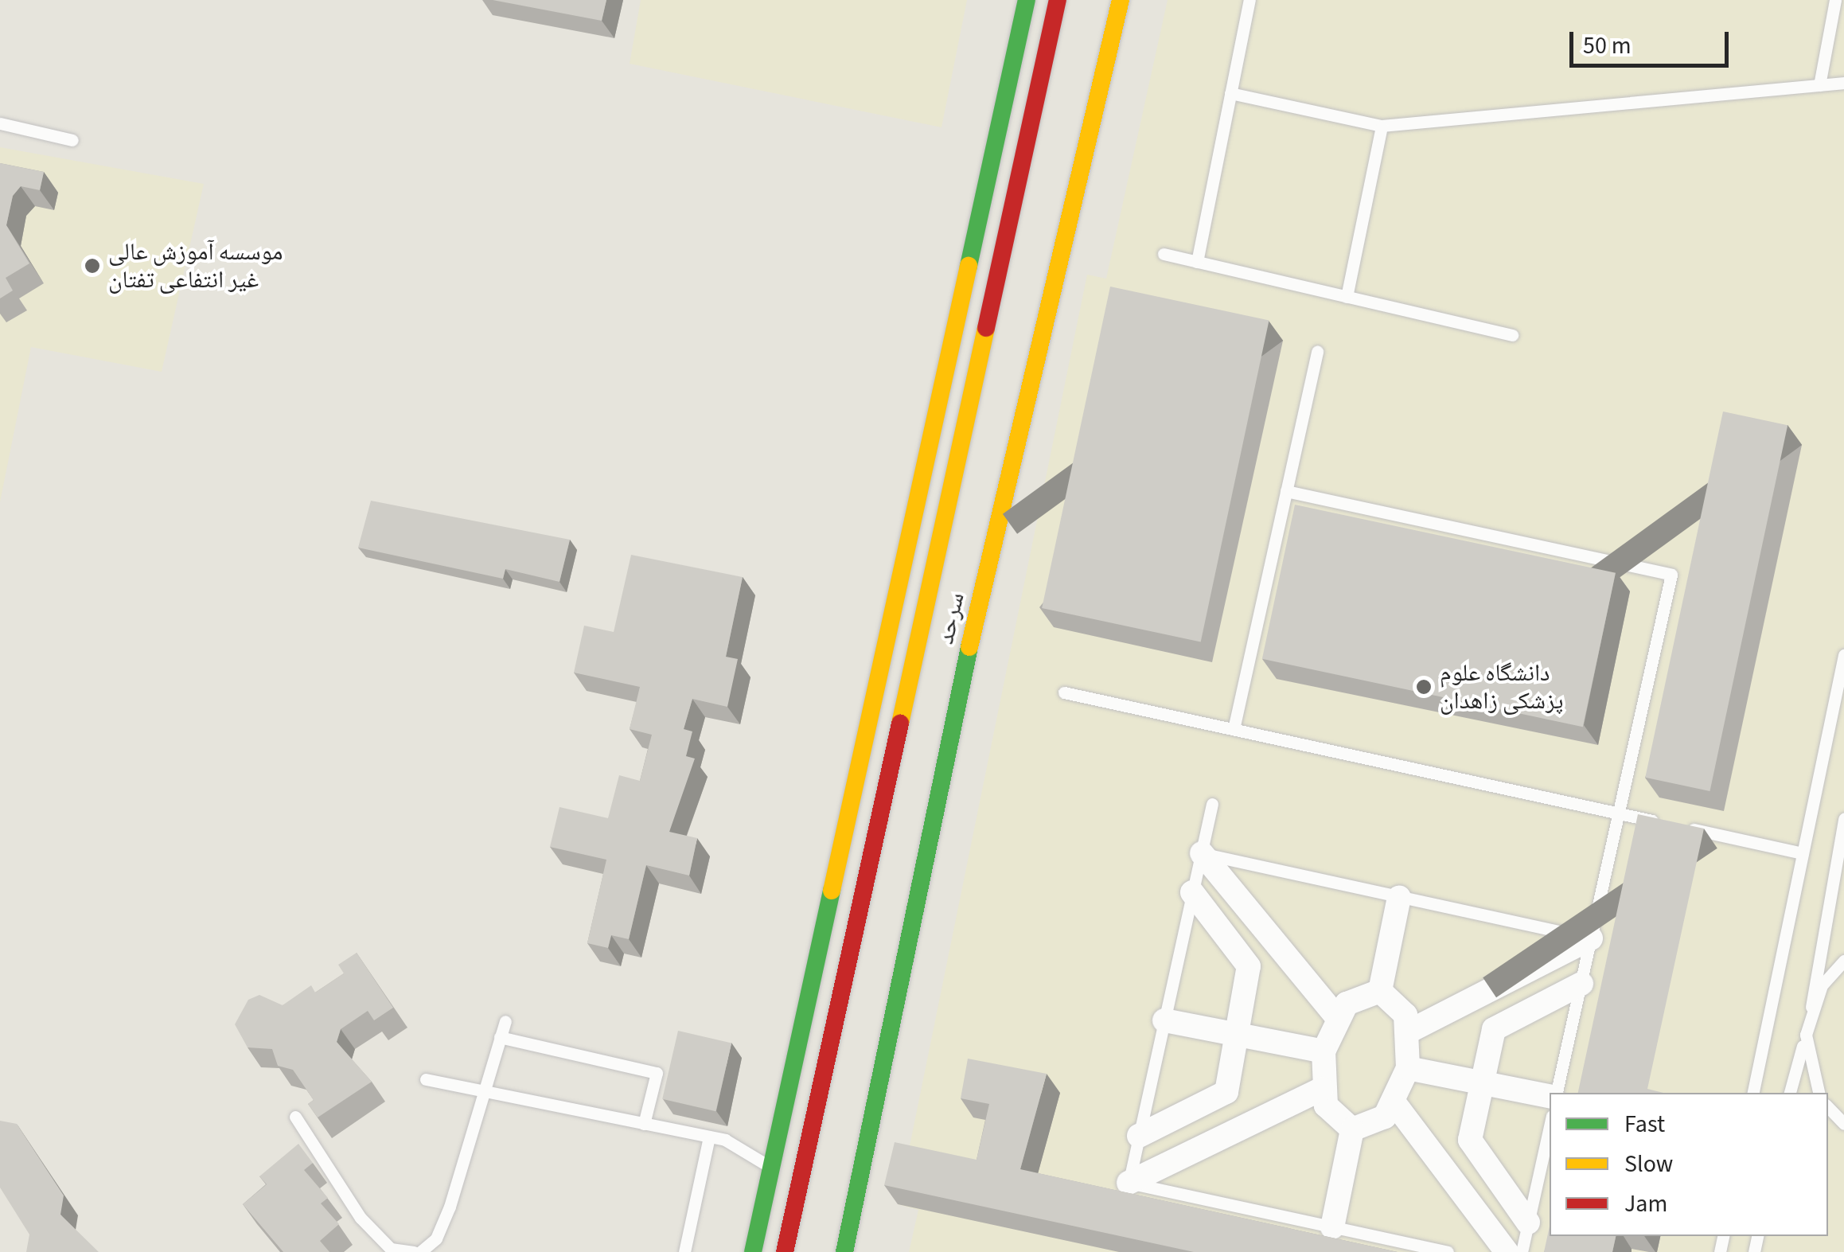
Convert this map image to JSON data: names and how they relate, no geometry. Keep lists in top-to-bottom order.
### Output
{
  "streets": {
    "main road": ["سرحد"]
  },
  "places": ["موسسه آموزش عالی غیر انتفاعی تفتان", "دانشگاه علوم پزشکی زاهدان"],
  "legend": ["Fast", "Slow", "Jam"],
  "scale_bar": "50 m"
}
